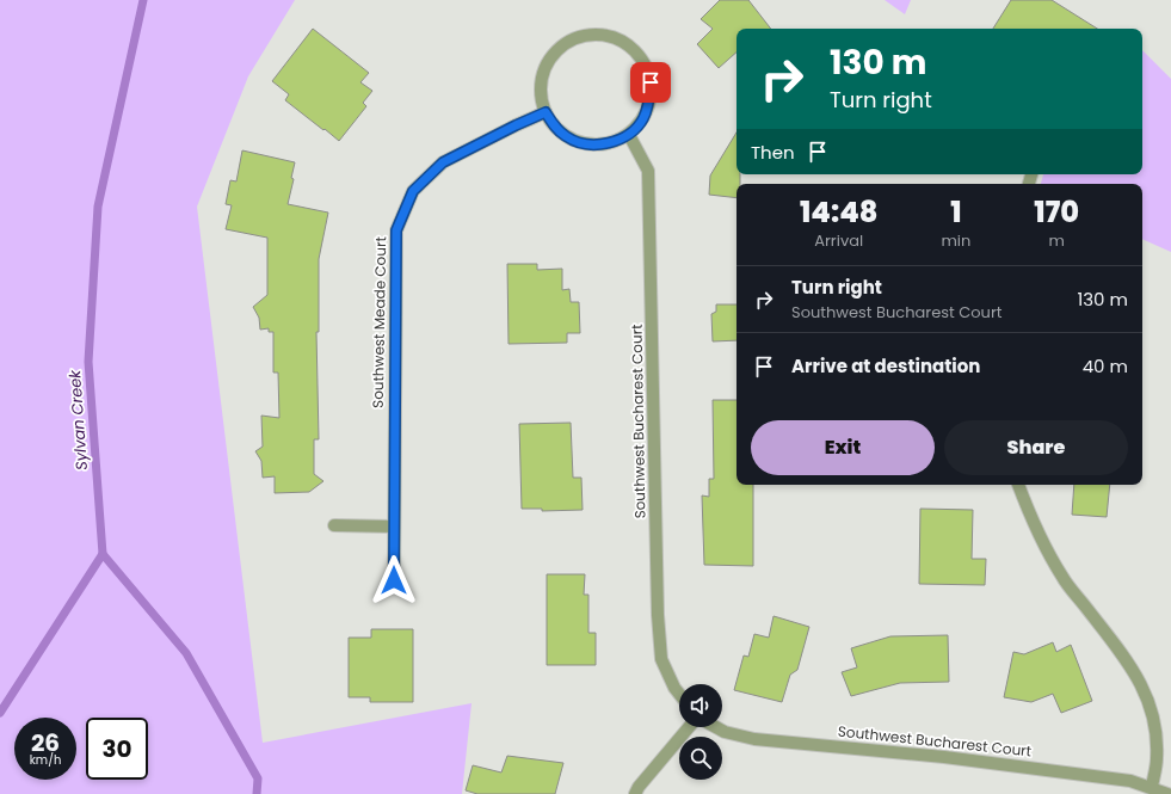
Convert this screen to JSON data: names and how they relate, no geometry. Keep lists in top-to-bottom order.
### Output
{
  "streets": {
    "street": ["Southwest Meade Court", "Southwest Bucharest Court"]
  },
  "crossings": [
    ["Southwest Meade Court", "Southwest Bucharest Court"]
  ],
  "water": ["Sylvan Creek"],
  "page": {
    "turn": ["130 m", "Turn right"],
    "then": "Then",
    "eta": [
      "14:48",
      "Arrival",
      "1",
      "min",
      "170",
      "m"
    ],
    "list": [
      {
        "name": "Turn right",
        "note": "Southwest Bucharest Court",
        "value": "130 m"
      },
      {
        "name": "Arrive at destination",
        "value": "40 m"
      }
    ],
    "buttons": ["Exit", "Share"],
    "speed": "26 km/h",
    "limit": "30"
  }
}
